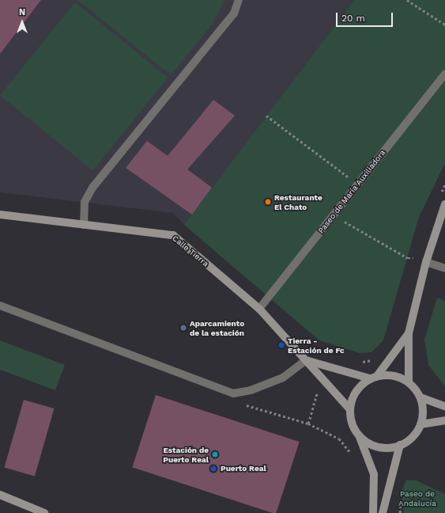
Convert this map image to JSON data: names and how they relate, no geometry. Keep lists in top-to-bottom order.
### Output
{
  "streets": {
    "street": ["Paseo de María Auxiliadora", "Calle Tierra"]
  },
  "crossings": [
    ["Paseo de María Auxiliadora", "Calle Tierra"]
  ],
  "parks": ["Paseo de Andalucía"],
  "places": [
    "Restaurante El Chato",
    "Aparcamiento de la estación",
    "Tierra - Estación de Fc",
    "Estación de Puerto Real",
    "Puerto Real"
  ],
  "scale_bar": "20 m",
  "north": "top"
}
